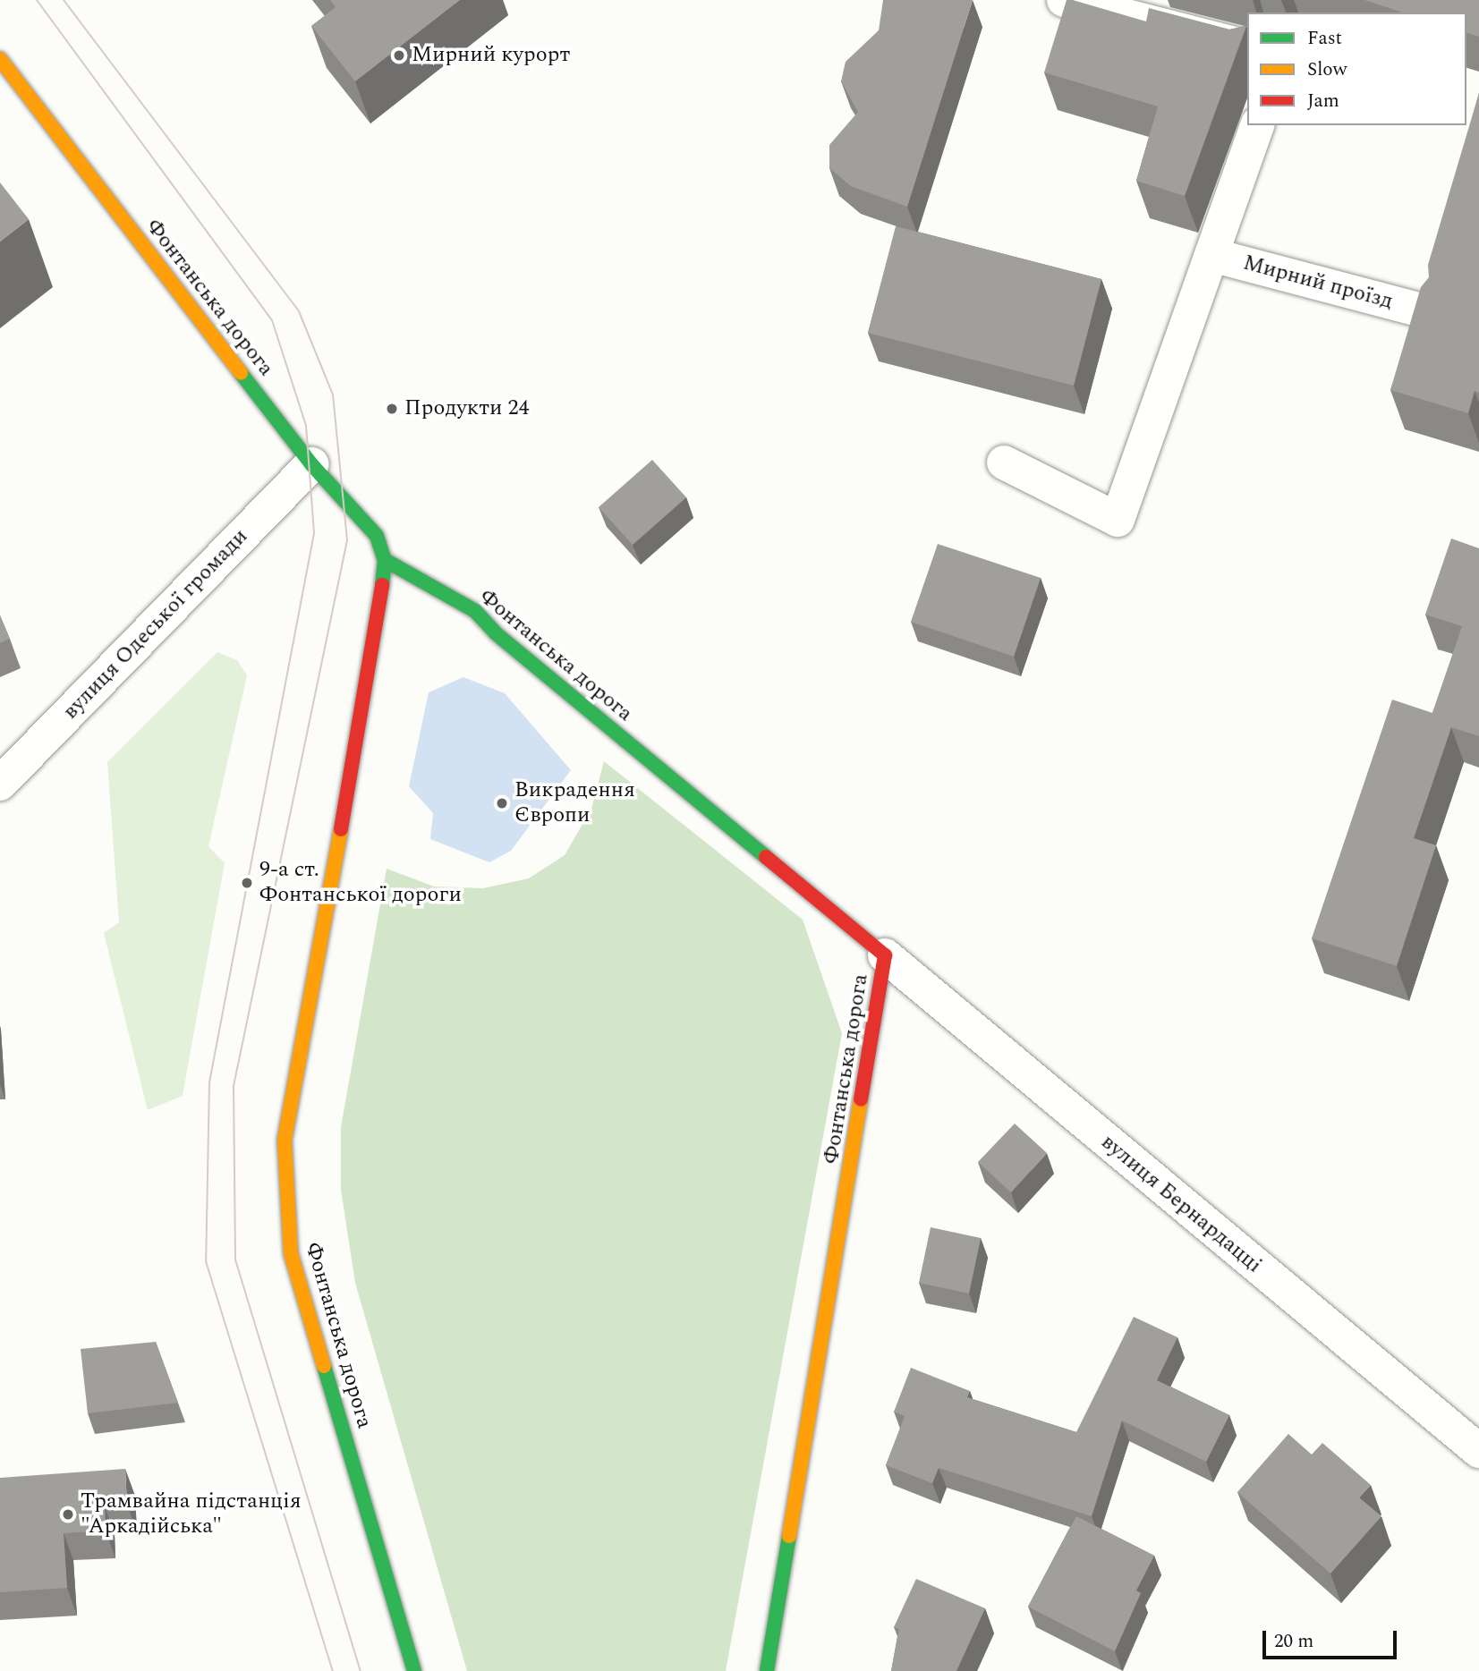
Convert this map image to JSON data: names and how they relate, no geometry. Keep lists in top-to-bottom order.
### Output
{
  "streets": {
    "main road": ["Фонтанська дорога"],
    "street": ["Мирний проїзд", "вулиця Одеської громади", "вулиця Бернардацці"]
  },
  "crossings": [
    ["Фонтанська дорога", "вулиця Одеської громади"],
    ["Фонтанська дорога", "вулиця Бернардацці"]
  ],
  "places": [
    "Мирний курорт",
    "Продукти 24",
    "Викрадення Європи",
    "9-а ст. Фонтанської дороги",
    "Трамвайна підстанція \"Аркадійська\""
  ],
  "legend": ["Fast", "Slow", "Jam"],
  "scale_bar": "20 m"
}
